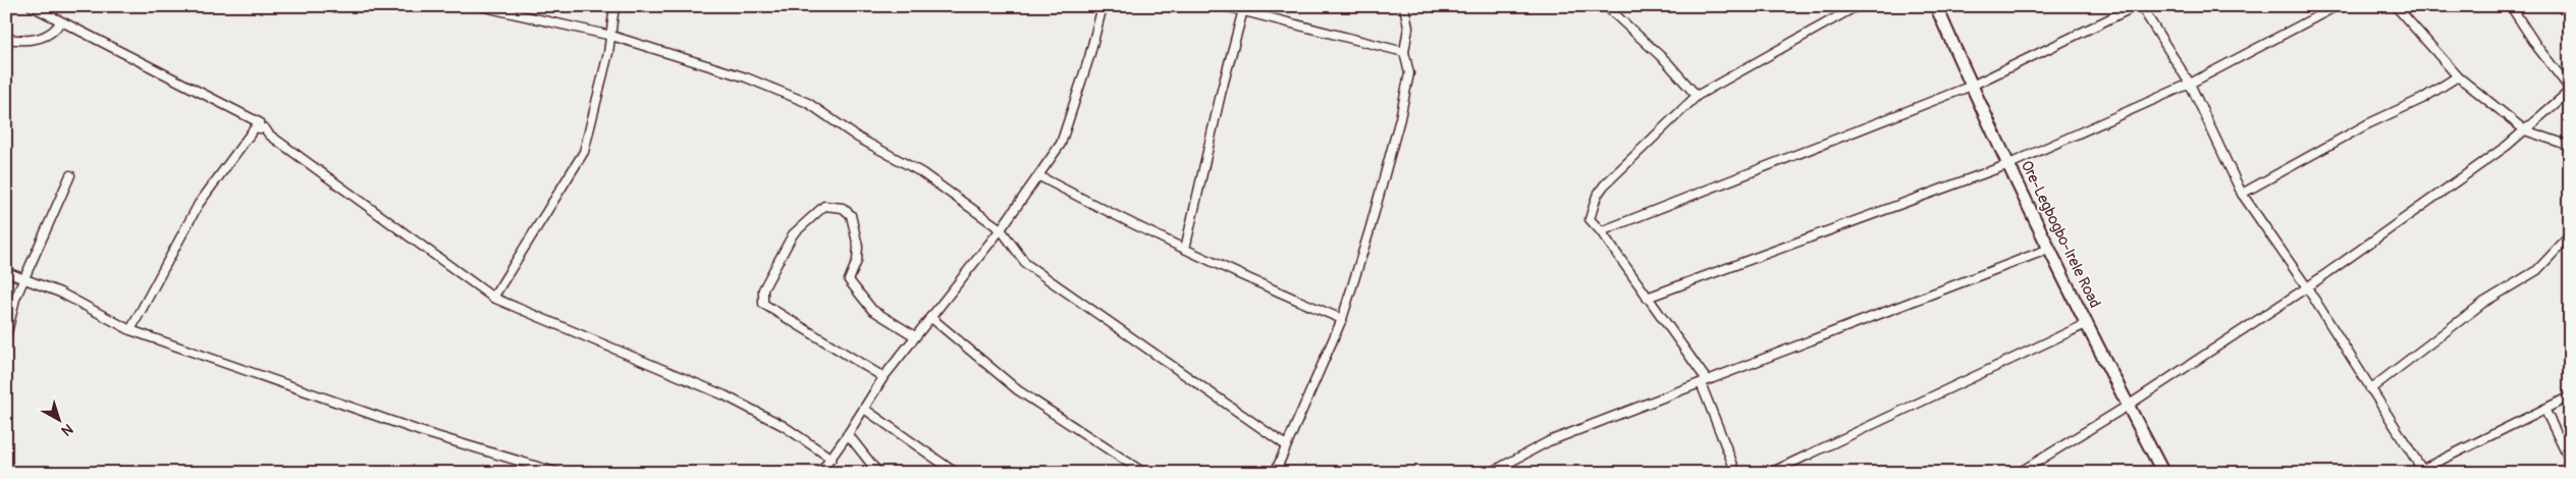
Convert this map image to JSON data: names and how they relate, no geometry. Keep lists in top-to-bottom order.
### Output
{
  "streets": {
    "main road": ["Ore-Legbogbo-Irele Road"]
  },
  "north": "bottom right"
}
